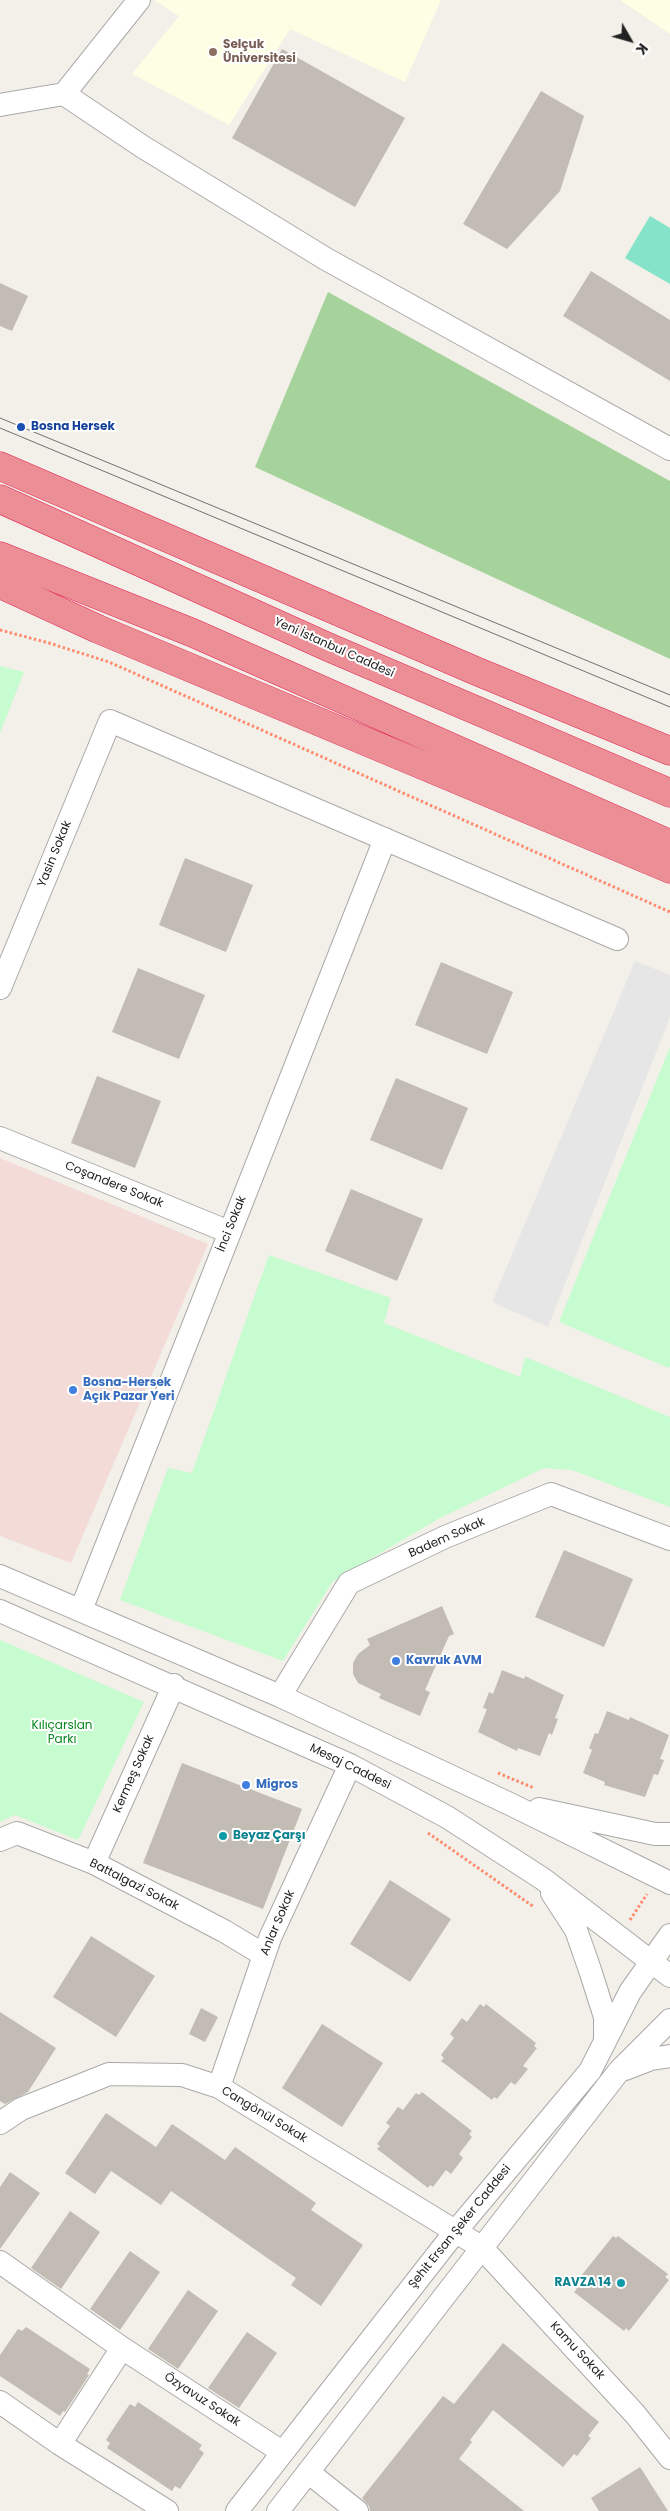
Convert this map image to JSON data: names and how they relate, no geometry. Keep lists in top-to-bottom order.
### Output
{
  "streets": {
    "highway": ["Yeni İstanbul Caddesi"],
    "street": [
      "Yasin Sokak",
      "Coşandere Sokak",
      "İnci Sokak",
      "Badem Sokak",
      "Mesaj Caddesi",
      "Kermeş Sokak",
      "Battalgazi Sokak",
      "Anlar Sokak",
      "Cangönül Sokak",
      "Şehit Ersan Şeker Caddesi",
      "Kamu Sokak",
      "Özyavuz Sokak"
    ]
  },
  "crossings": [
    ["Yasin Sokak", "İnci Sokak"],
    ["Coşandere Sokak", "İnci Sokak"],
    ["Mesaj Caddesi", "Kermeş Sokak"],
    ["Mesaj Caddesi", "Anlar Sokak"],
    ["Mesaj Caddesi", "Şehit Ersan Şeker Caddesi"],
    ["Kermeş Sokak", "Battalgazi Sokak"],
    ["Battalgazi Sokak", "Anlar Sokak"],
    ["Anlar Sokak", "Cangönül Sokak"],
    ["Cangönül Sokak", "Şehit Ersan Şeker Caddesi"],
    ["Cangönül Sokak", "Kamu Sokak"],
    ["Şehit Ersan Şeker Caddesi", "Özyavuz Sokak"]
  ],
  "parks": ["Kılıçarslan Parkı"],
  "places": [
    "Selçuk Üniversitesi",
    "Bosna Hersek",
    "Bosna-Hersek Açık Pazar Yeri",
    "Kavruk AVM",
    "Migros",
    "Beyaz Çarşı",
    "RAVZA 14"
  ],
  "north": "bottom right"
}
